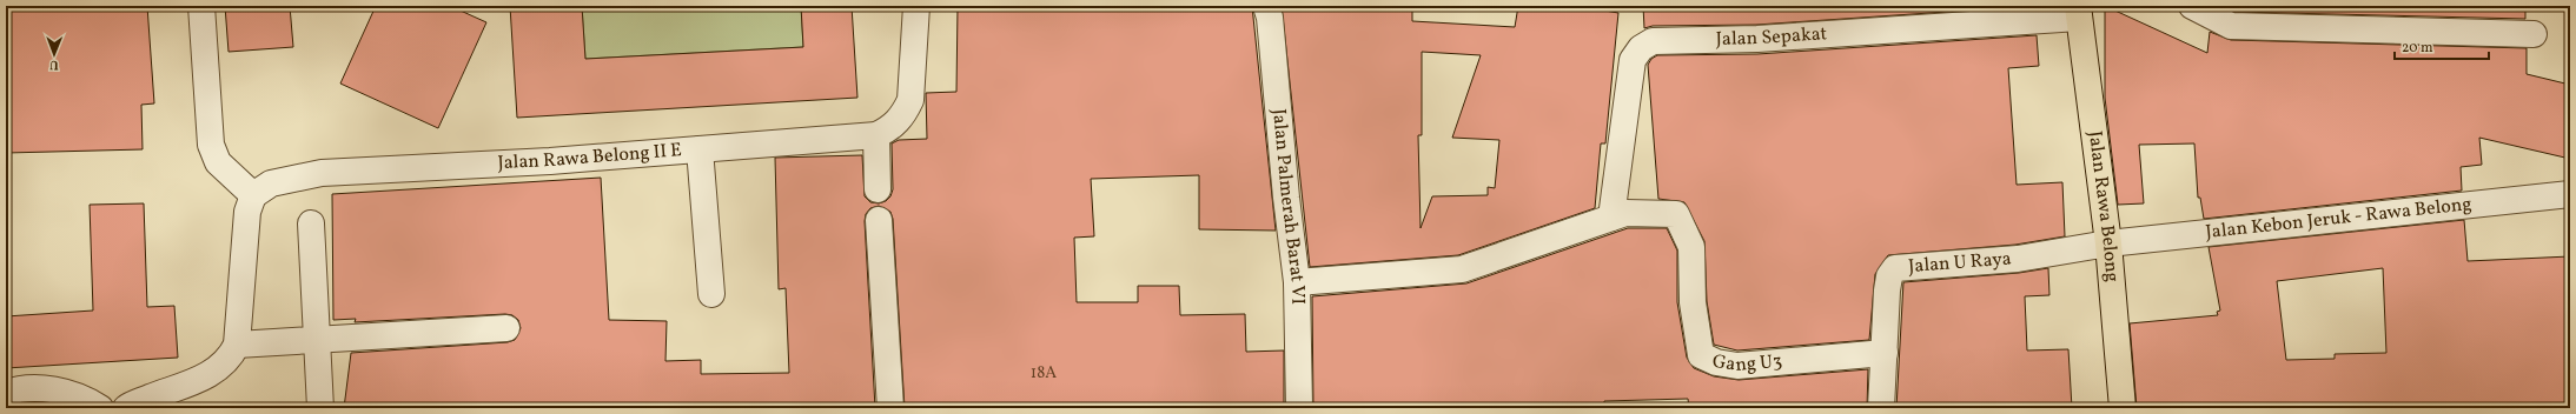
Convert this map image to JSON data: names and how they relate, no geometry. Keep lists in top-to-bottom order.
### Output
{
  "streets": {
    "main road": ["Jalan Rawa Belong"],
    "street": [
      "Jalan Sepakat",
      "Jalan Rawa Belong II E",
      "Jalan Palmerah Barat VI",
      "Jalan Kebon Jeruk - Rawa Belong",
      "Jalan U Raya",
      "Gang U3"
    ]
  },
  "crossings": [
    ["Jalan Sepakat", "Jalan Rawa Belong"],
    ["Jalan Sepakat", "Gang U3"],
    ["Jalan Rawa Belong", "Jalan Kebon Jeruk - Rawa Belong"],
    ["Jalan Rawa Belong", "Jalan U Raya"],
    ["Jalan Kebon Jeruk - Rawa Belong", "Jalan U Raya"],
    ["Jalan U Raya", "Gang U3"]
  ],
  "house_numbers": ["18A"],
  "scale_bar": "20 m",
  "north": "bottom"
}
